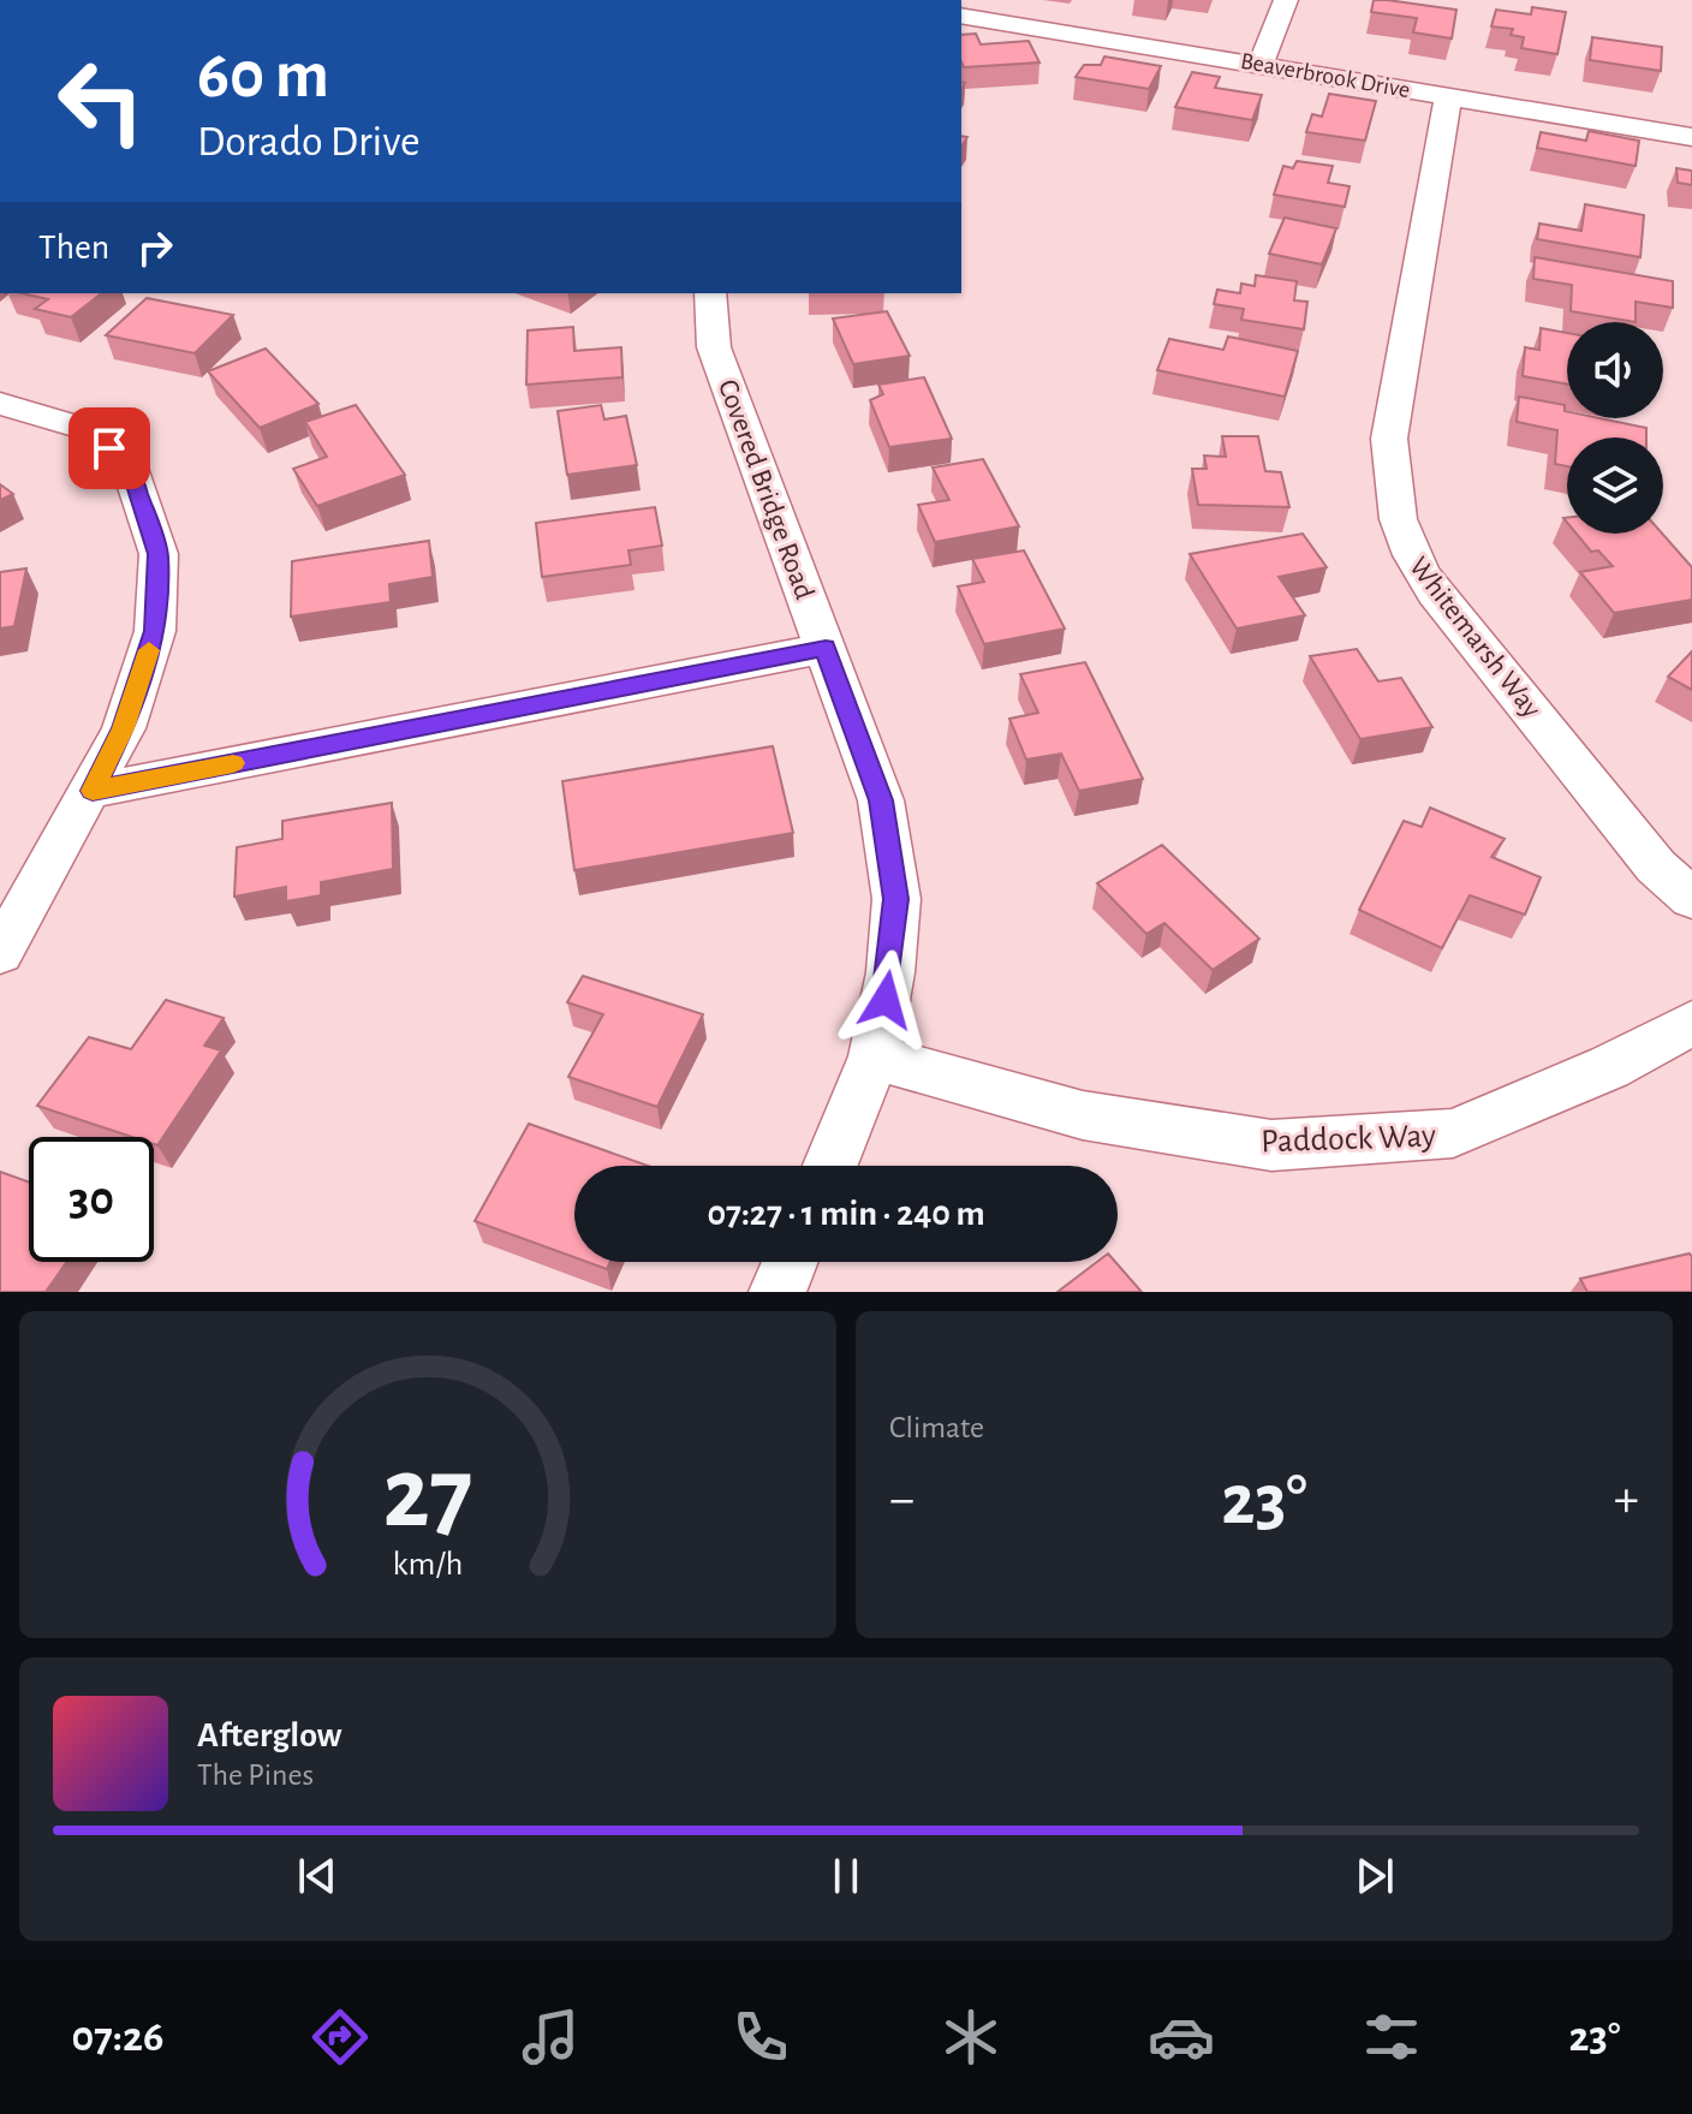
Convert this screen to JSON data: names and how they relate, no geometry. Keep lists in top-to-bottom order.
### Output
{
  "streets": {
    "street": [
      "Beaverbrook Drive",
      "Covered Bridge Road",
      "Whitemarsh Way",
      "Paddock Way"
    ]
  },
  "crossings": [
    ["Beaverbrook Drive", "Whitemarsh Way"],
    ["Covered Bridge Road", "Paddock Way"]
  ],
  "page": {
    "turn": ["60 m", "Dorado Drive"],
    "then": "Then",
    "limit": "30",
    "trip": "07:27 · 1 min · 240 m",
    "tile": "Climate",
    "heat": ["−", "23°", "+"],
    "song": ["Afterglow", "The Pines"],
    "tabs": ["07:26", "23°"],
    "gauge": ["27", "km/h"]
  }
}
